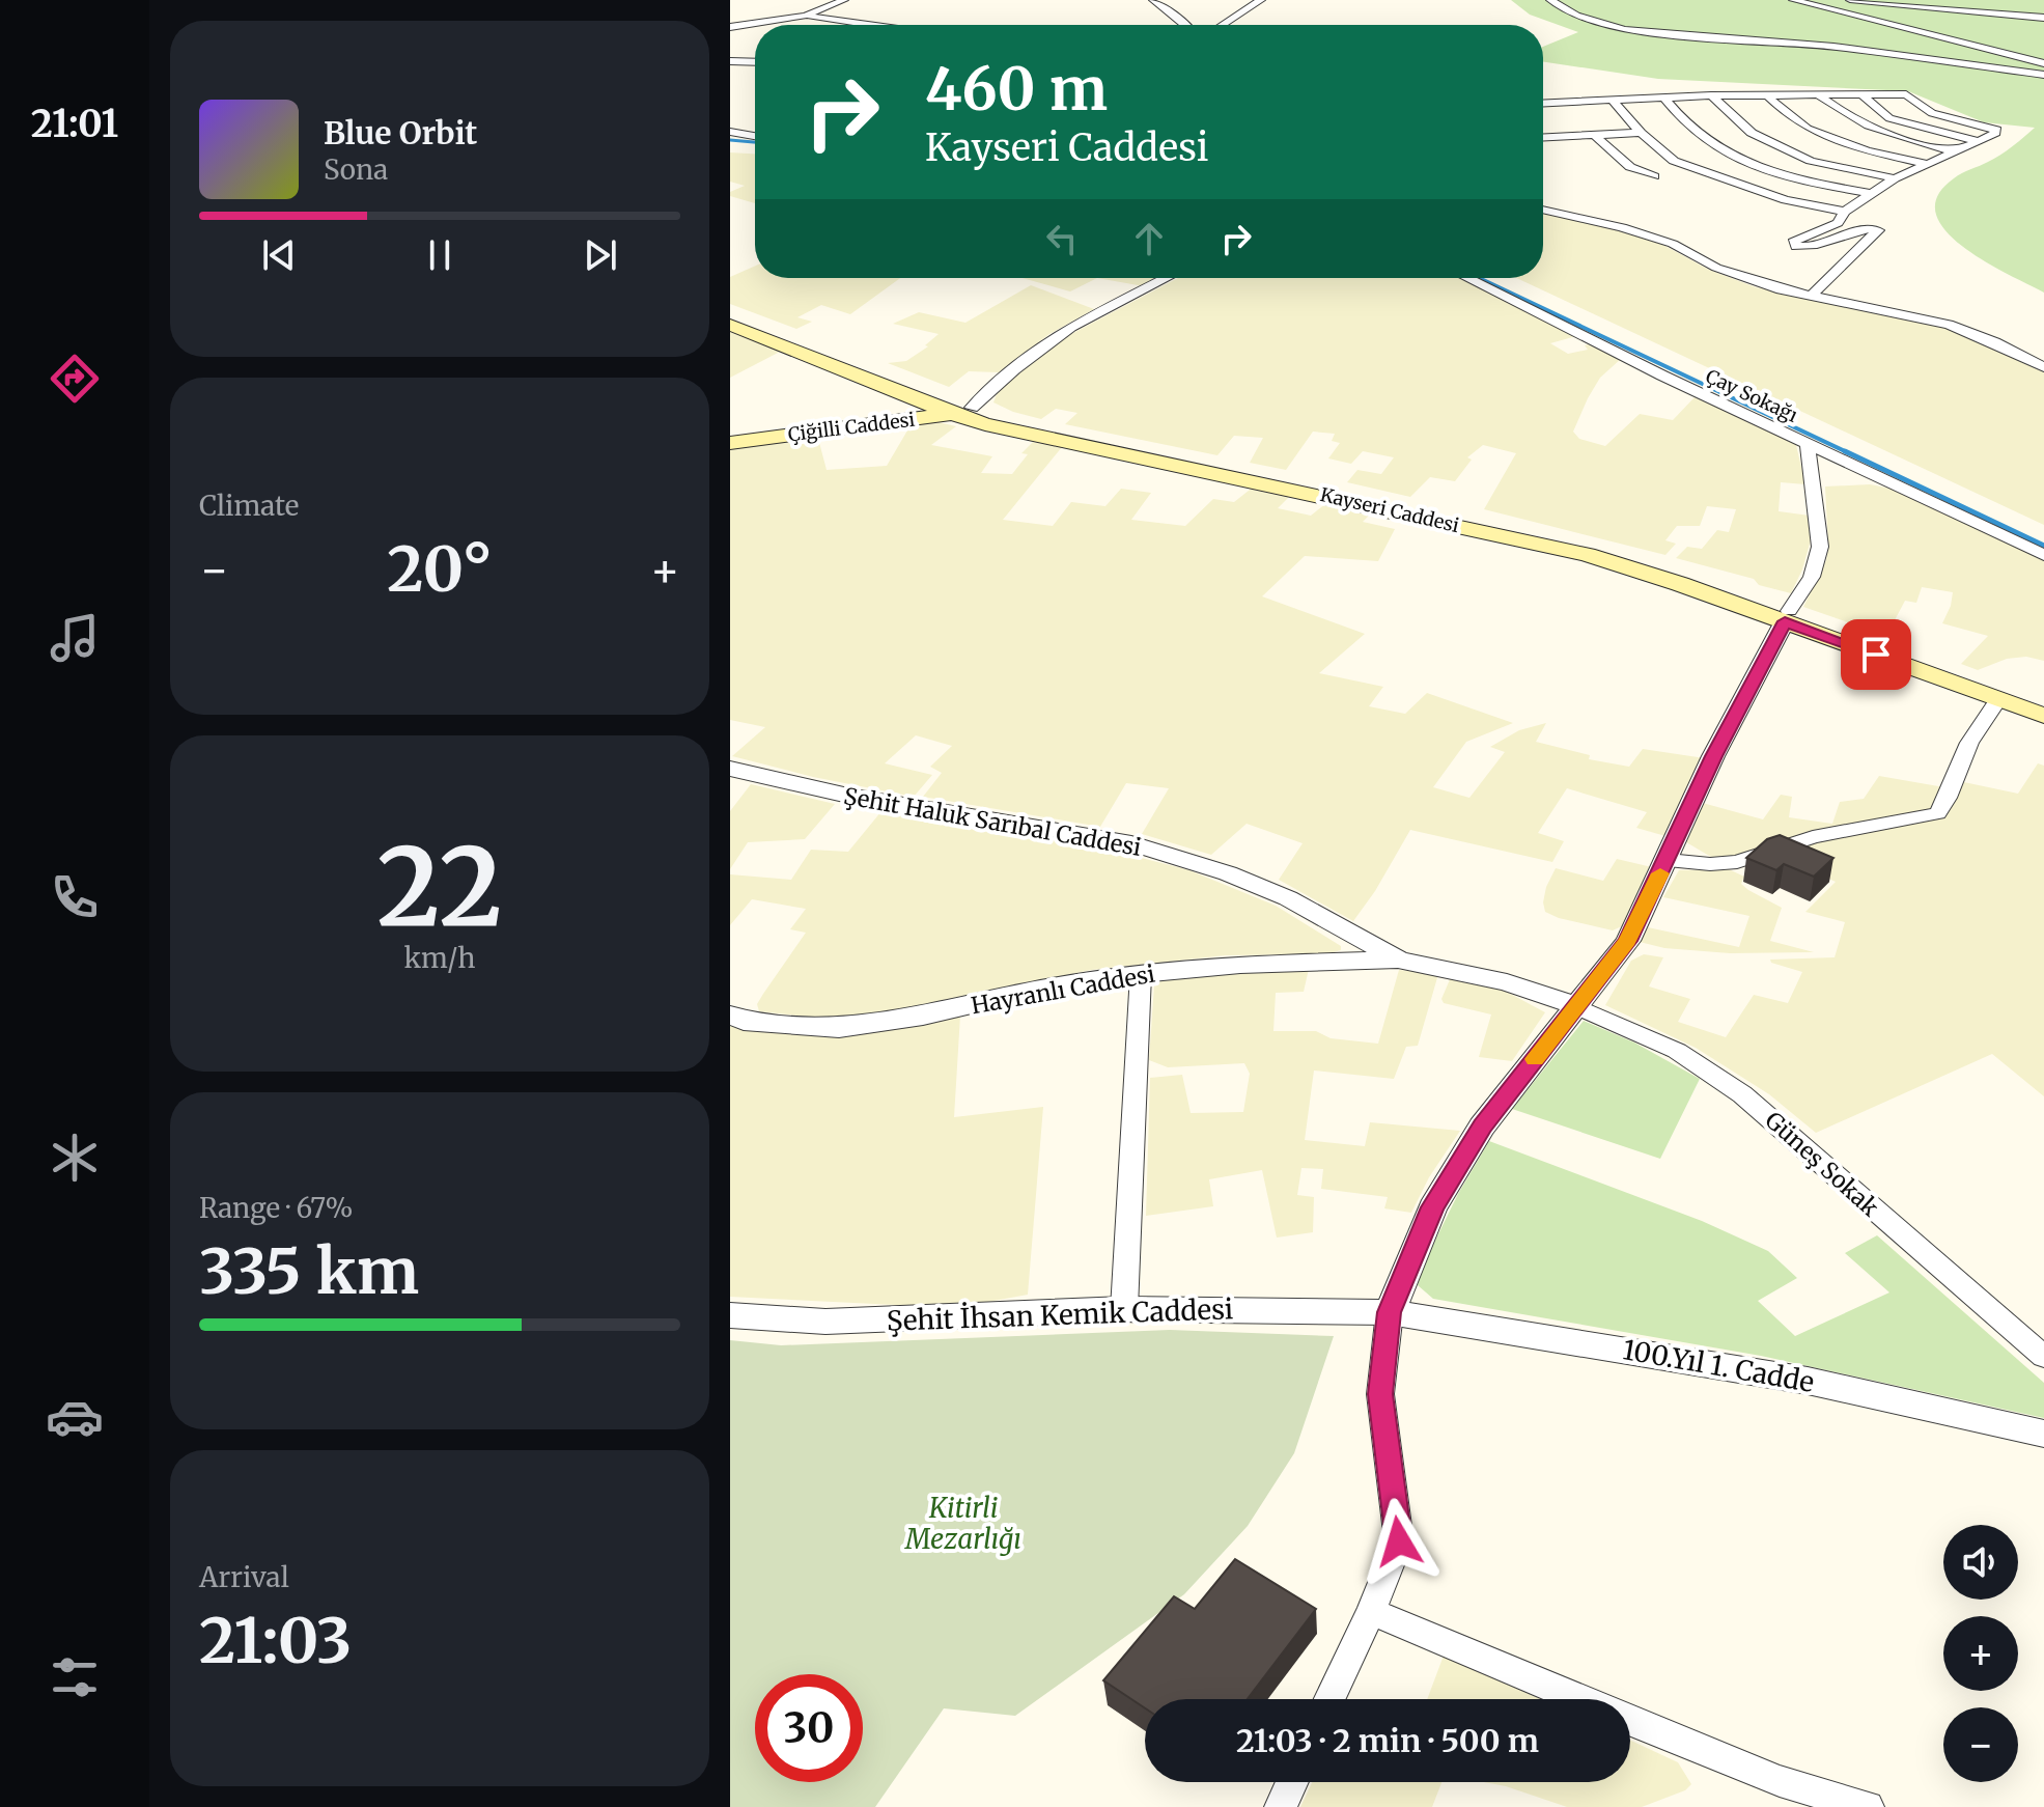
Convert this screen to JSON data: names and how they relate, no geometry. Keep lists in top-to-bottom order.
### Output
{
  "streets": {
    "main road": ["Çiğilli Caddesi", "Kayseri Caddesi"],
    "street": [
      "Çay Sokağı",
      "Şehit Haluk Sarıbal Caddesi",
      "Hayranlı Caddesi",
      "Güneş Sokak",
      "Şehit İhsan Kemik Caddesi",
      "100.Yıl 1. Cadde"
    ]
  },
  "crossings": [
    ["Çiğilli Caddesi", "Kayseri Caddesi"],
    ["Şehit Haluk Sarıbal Caddesi", "Hayranlı Caddesi"],
    ["Şehit Haluk Sarıbal Caddesi", "Güneş Sokak"],
    ["Şehit İhsan Kemik Caddesi", "100.Yıl 1. Cadde"]
  ],
  "parks": ["Kitirli Mezarlığı"],
  "page": {
    "tabs": "21:01",
    "turn": ["460 m", "Kayseri Caddesi"],
    "song": ["Blue Orbit", "Sona"],
    "tile": [
      "Climate",
      ["22", "km/h"],
      ["Range · 67%", "335 km"],
      ["Arrival", "21:03"]
    ],
    "heat": ["−", "20°", "+"],
    "map_buttons": ["+", "−"],
    "limit": "30",
    "trip": "21:03 · 2 min · 500 m"
  }
}
